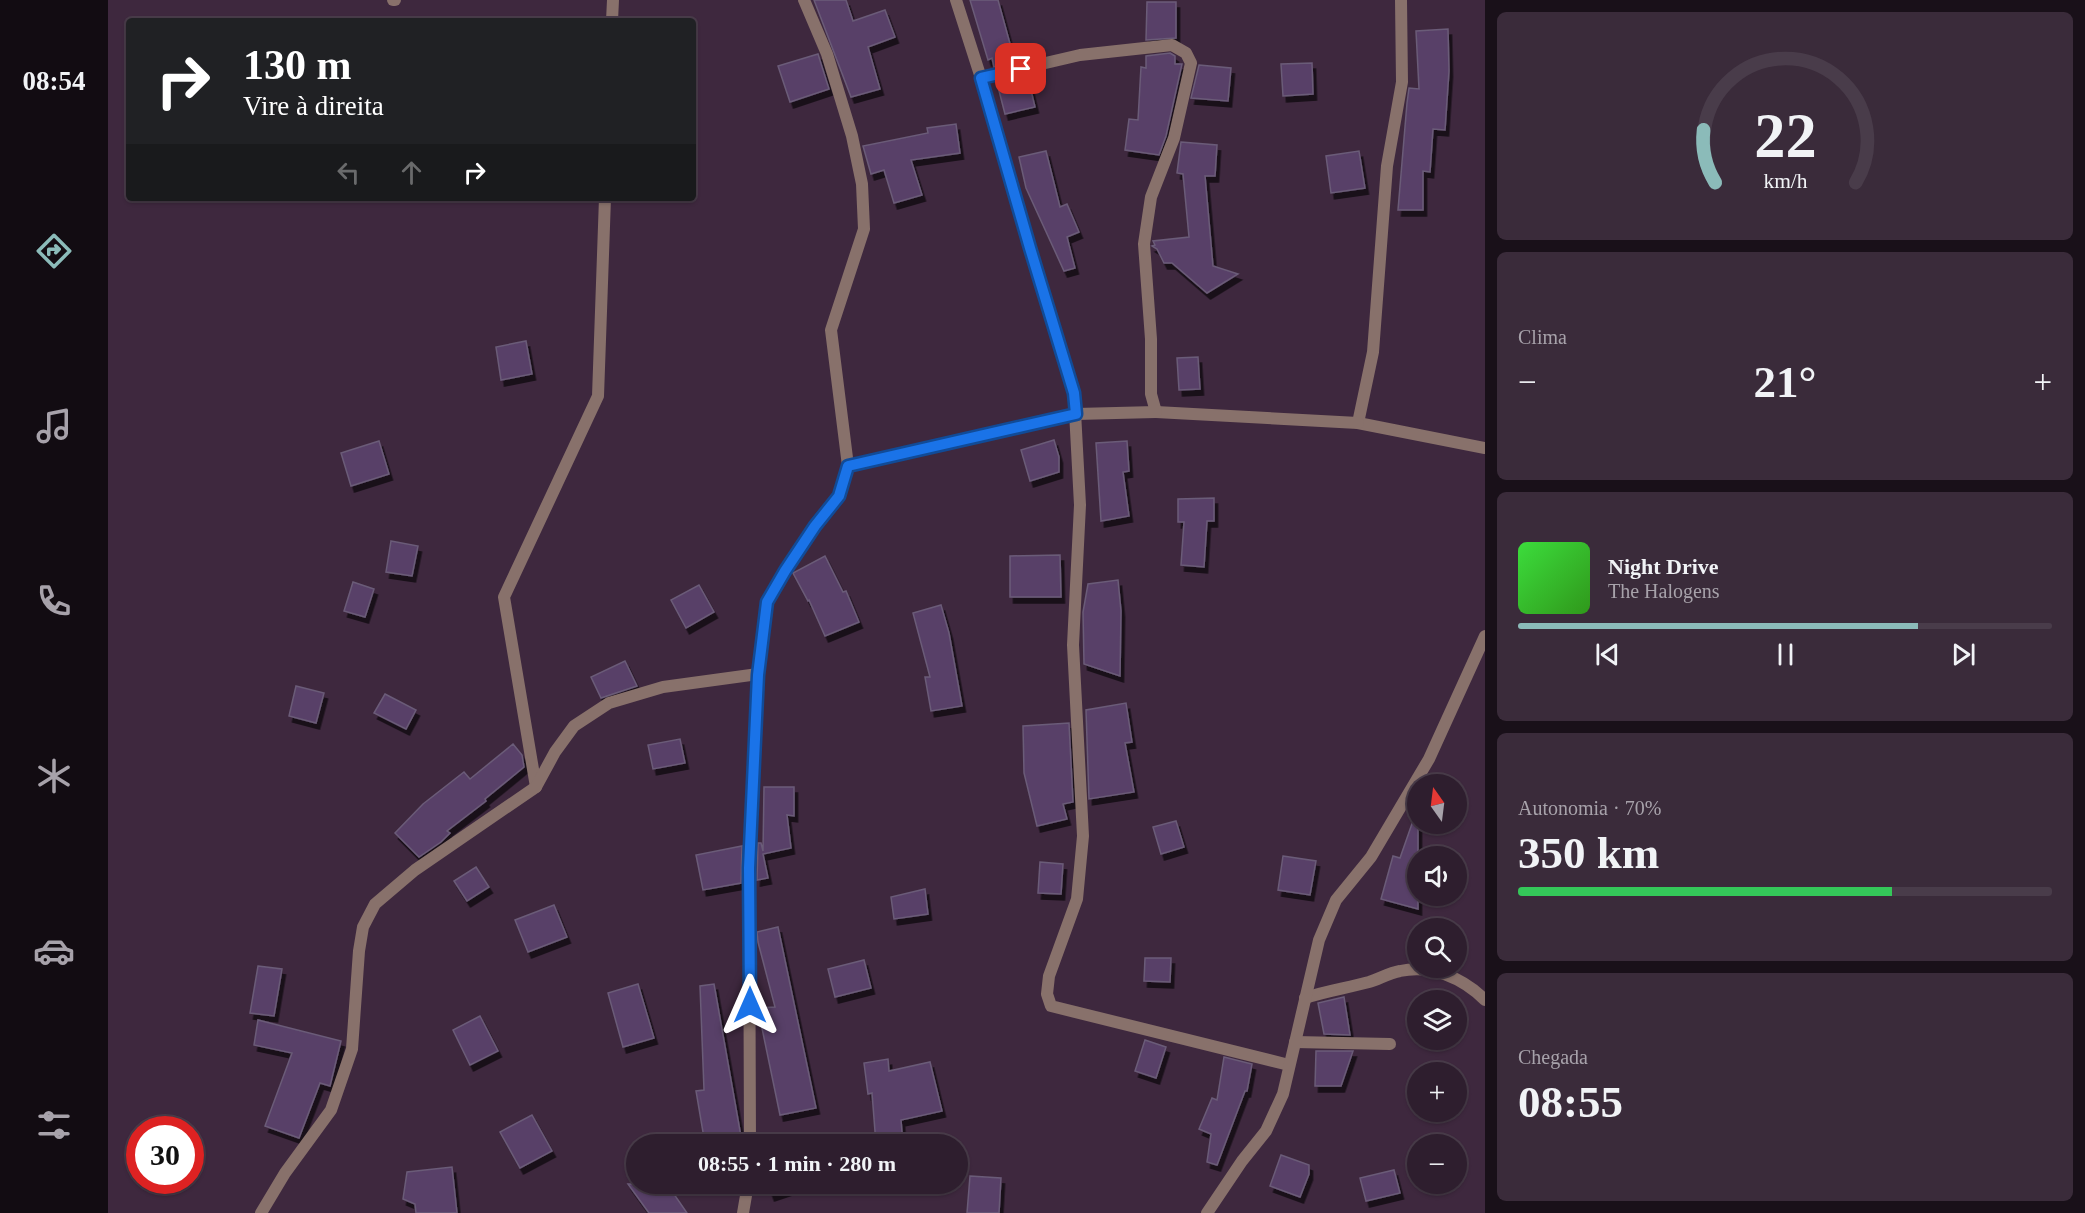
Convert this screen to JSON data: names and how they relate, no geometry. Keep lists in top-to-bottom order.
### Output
{
  "north": "top",
  "page": {
    "tabs": "08:54",
    "turn": ["130 m", "Vire à direita"],
    "tile": [
      "Clima",
      ["Autonomia · 70%", "350 km"],
      ["Chegada", "08:55"]
    ],
    "heat": ["−", "21°", "+"],
    "song": ["Night Drive", "The Halogens"],
    "map_buttons": ["+", "−"],
    "limit": "30",
    "trip": "08:55 · 1 min · 280 m",
    "gauge": ["22", "km/h"]
  }
}
